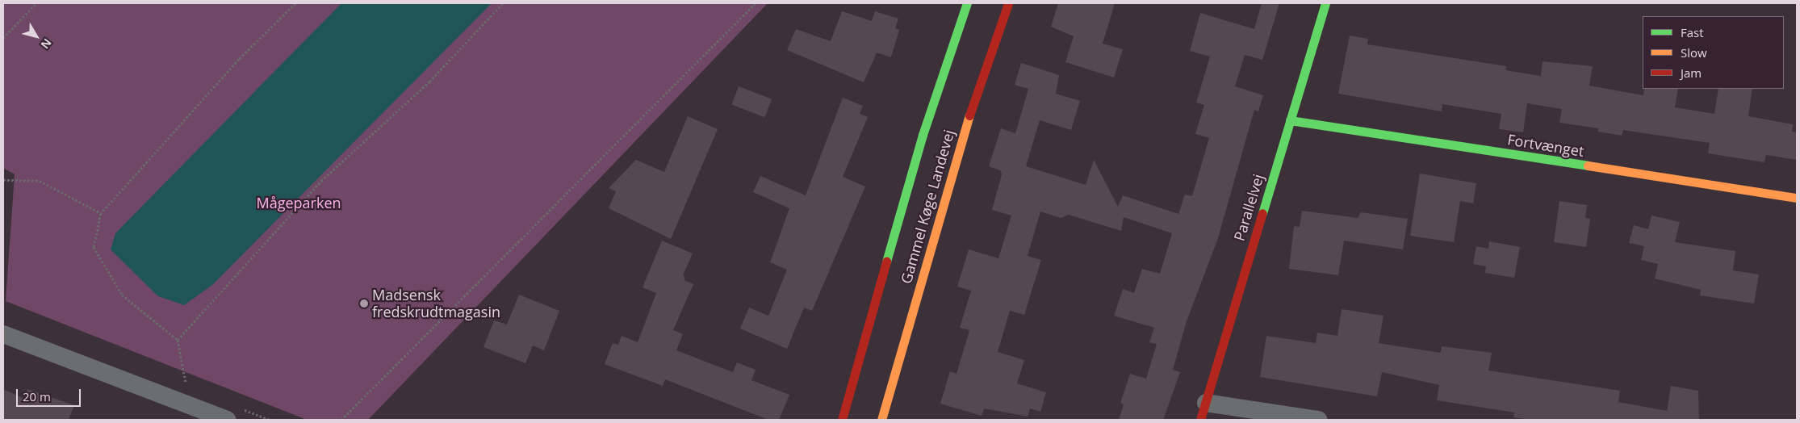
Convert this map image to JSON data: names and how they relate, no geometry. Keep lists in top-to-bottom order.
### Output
{
  "streets": {
    "street": ["Fortvænget", "Gammel Køge Landevej", "Parallelvej"]
  },
  "crossings": [
    ["Fortvænget", "Parallelvej"]
  ],
  "parks": ["Mågeparken"],
  "places": ["Madsensk fredskrudtmagasin"],
  "legend": ["Fast", "Slow", "Jam"],
  "scale_bar": "20 m",
  "north": "bottom right"
}
